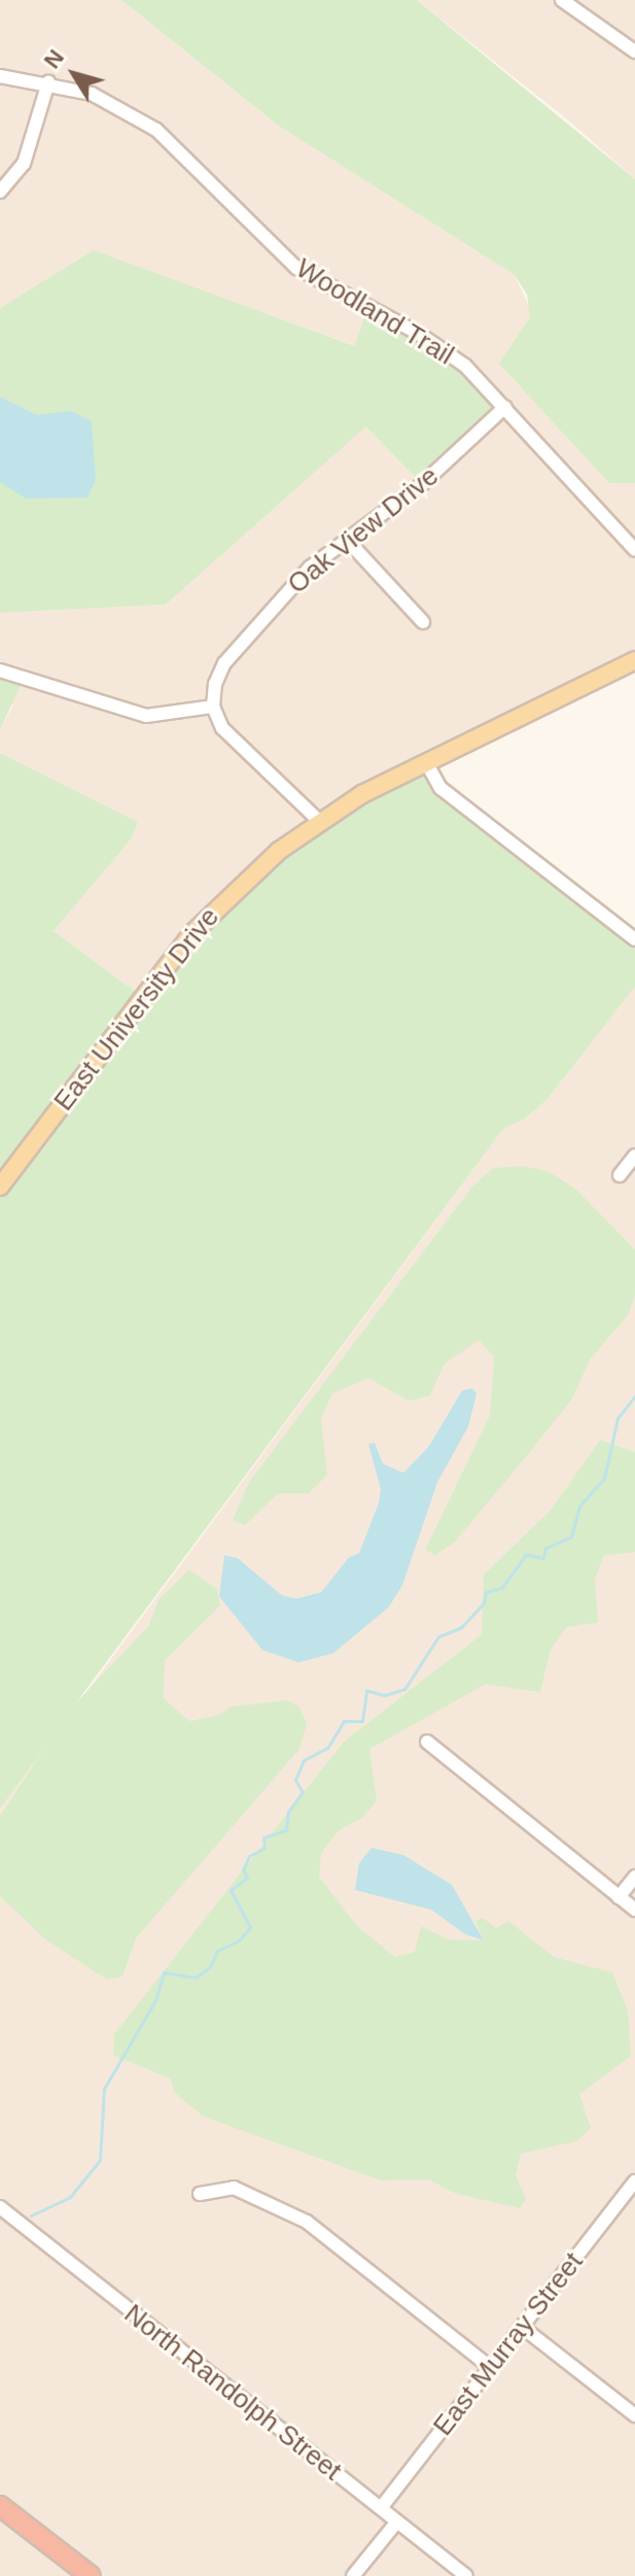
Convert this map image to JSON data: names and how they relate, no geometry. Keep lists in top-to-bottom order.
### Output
{
  "streets": {
    "main road": ["East University Drive"],
    "street": [
      "Woodland Trail",
      "Oak View Drive",
      "East Murray Street",
      "North Randolph Street"
    ]
  },
  "crossings": [
    ["Woodland Trail", "Oak View Drive"],
    ["East Murray Street", "North Randolph Street"]
  ],
  "north": "top left"
}
